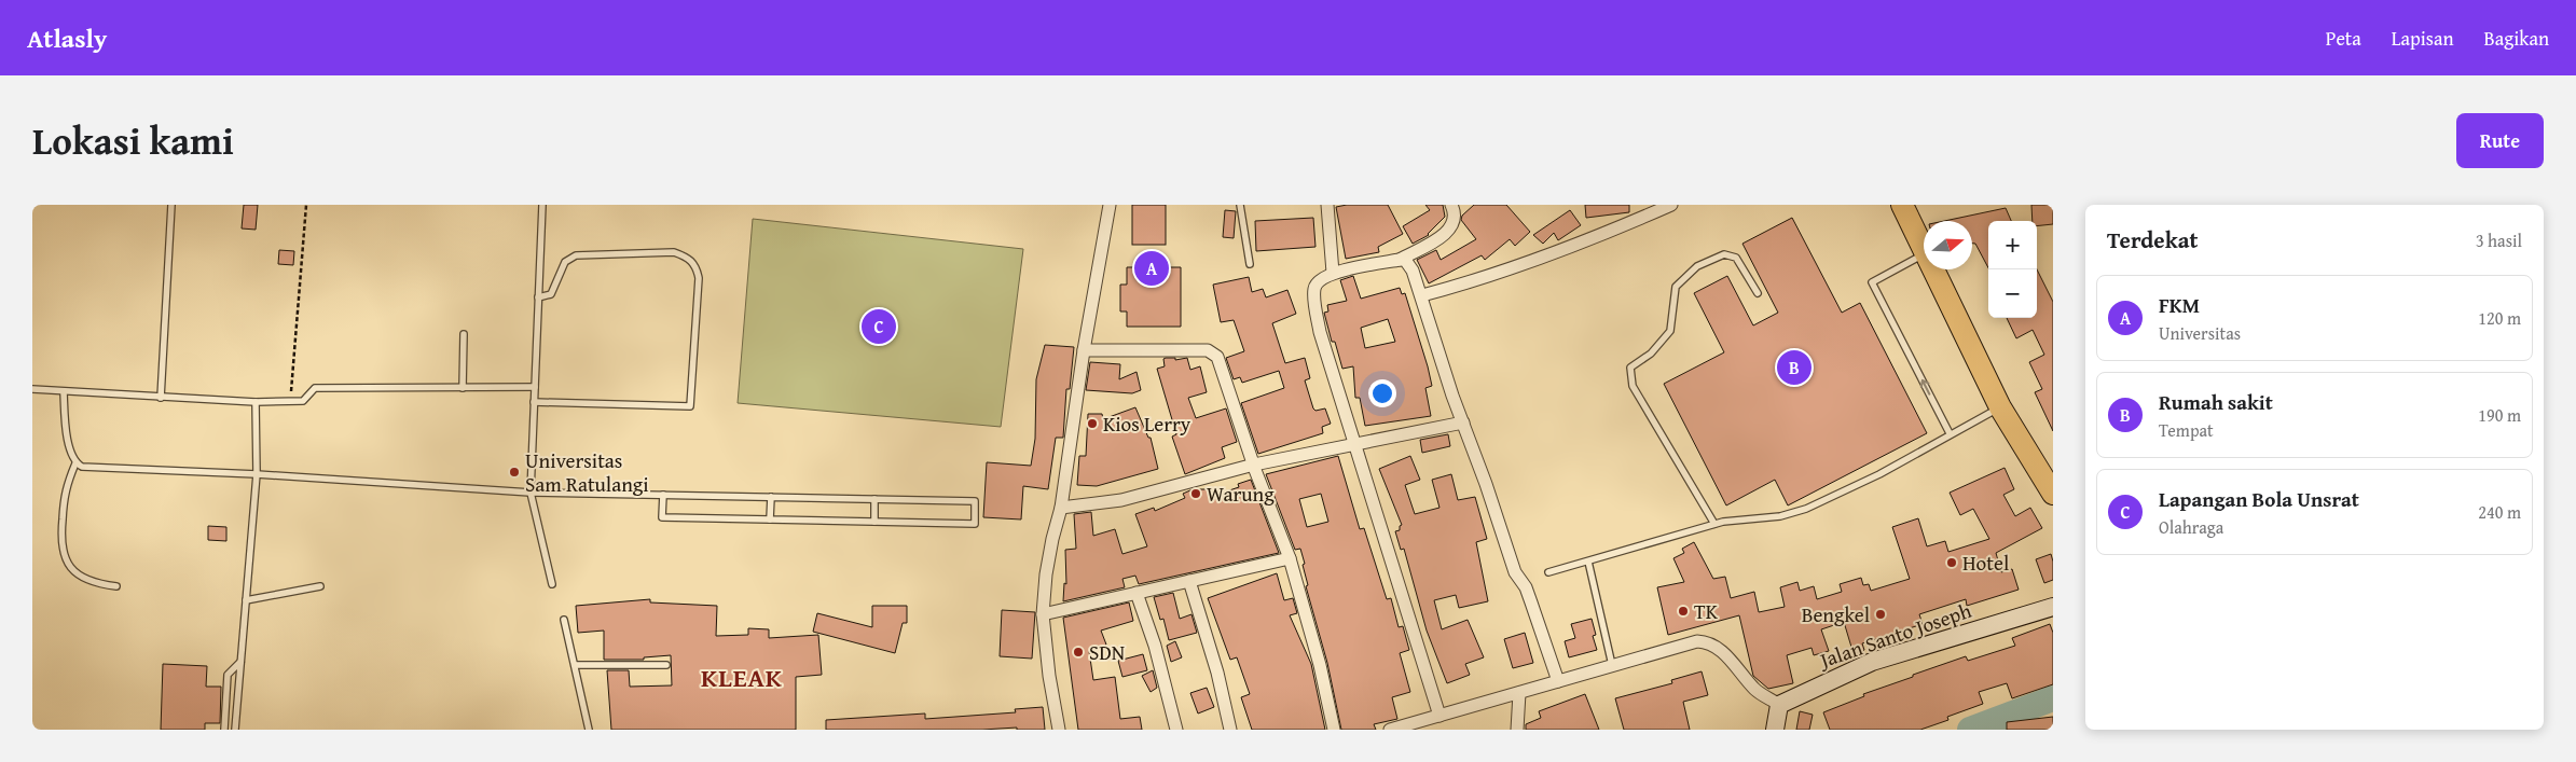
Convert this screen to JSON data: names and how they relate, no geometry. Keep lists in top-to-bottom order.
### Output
{
  "streets": {
    "main road": ["Jalan Santo Joseph"]
  },
  "districts": ["KLEAK"],
  "places": [
    "Kios Lerry",
    "Universitas Sam Ratulangi",
    "Warung",
    "Hotel",
    "TK",
    "Bengkel",
    "SDN"
  ],
  "north": "right",
  "page": {
    "header": "Atlasly",
    "nav": ["Peta", "Lapisan", "Bagikan"],
    "title": "Lokasi kami",
    "buttons": "Rute",
    "heading": ["Terdekat", "3 hasil"],
    "map_buttons": ["+", "−"],
    "pins": ["A", "C", "B"],
    "list": [
      {
        "mark": "A",
        "name": "FKM",
        "note": "Universitas",
        "value": "120 m"
      },
      {
        "mark": "B",
        "name": "Rumah sakit",
        "note": "Tempat",
        "value": "190 m"
      },
      {
        "mark": "C",
        "name": "Lapangan Bola Unsrat",
        "note": "Olahraga",
        "value": "240 m"
      }
    ]
  }
}
